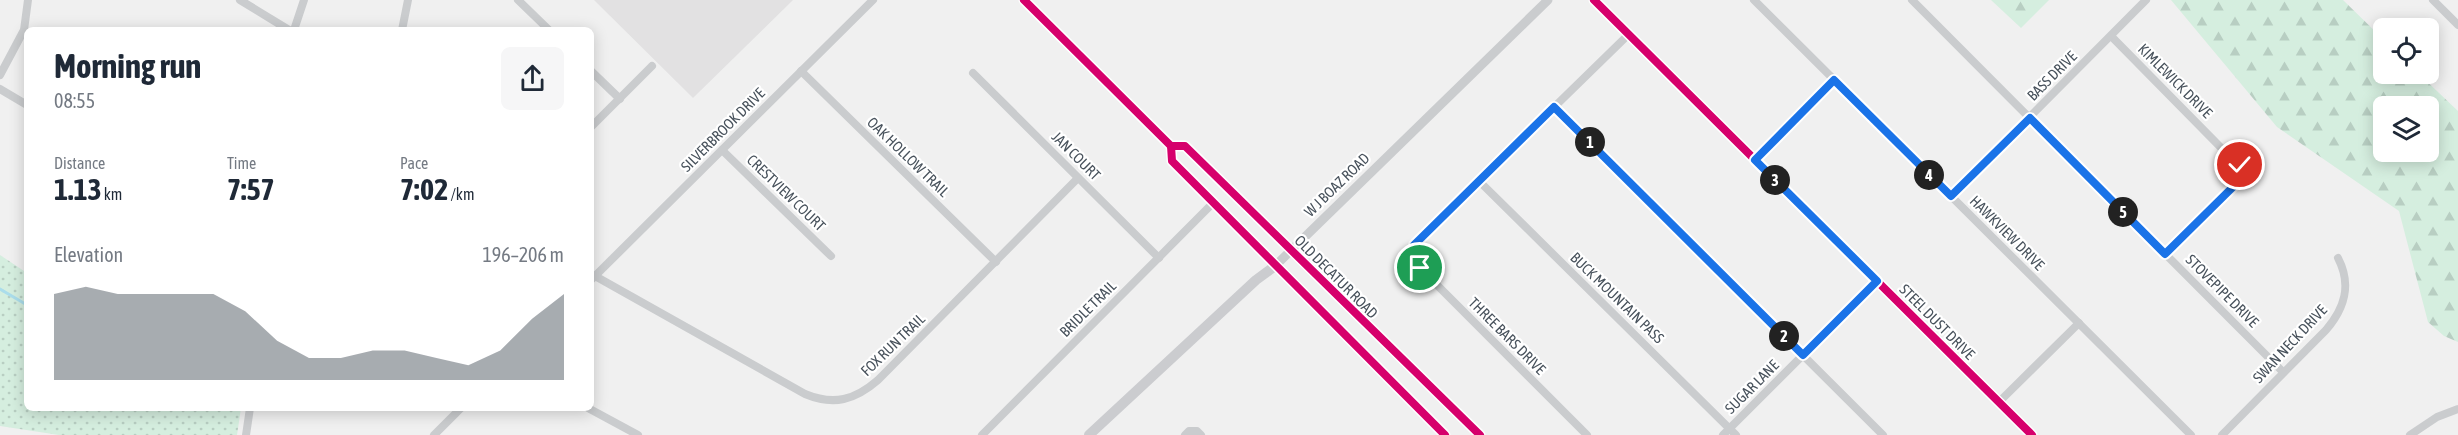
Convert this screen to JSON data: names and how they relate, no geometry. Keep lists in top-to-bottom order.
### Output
{
  "streets": {
    "main road": ["W J BOAZ ROAD", "OLD DECATUR ROAD"],
    "street": [
      "BASS DRIVE",
      "KIMLEWICK DRIVE",
      "SILVERBROOK DRIVE",
      "JAN COURT",
      "OAK HOLLOW TRAIL",
      "CRESTVIEW COURT",
      "HAWKVIEW DRIVE",
      "STOVEPIPE DRIVE",
      "BUCK MOUNTAIN PASS",
      "BRIDLE TRAIL",
      "STEEL DUST DRIVE",
      "THREE BARS DRIVE",
      "SWAN NECK DRIVE",
      "FOX RUN TRAIL",
      "SUGAR LANE"
    ]
  },
  "crossings": [
    ["BASS DRIVE", "KIMLEWICK DRIVE"],
    ["BASS DRIVE", "HAWKVIEW DRIVE"],
    ["BASS DRIVE", "STOVEPIPE DRIVE"],
    ["KIMLEWICK DRIVE", "STOVEPIPE DRIVE"],
    ["SILVERBROOK DRIVE", "OAK HOLLOW TRAIL"],
    ["SILVERBROOK DRIVE", "CRESTVIEW COURT"],
    ["JAN COURT", "BRIDLE TRAIL"],
    ["JAN COURT", "FOX RUN TRAIL"],
    ["OAK HOLLOW TRAIL", "FOX RUN TRAIL"],
    ["W J BOAZ ROAD", "OLD DECATUR ROAD"],
    ["OLD DECATUR ROAD", "BRIDLE TRAIL"],
    ["STOVEPIPE DRIVE", "SWAN NECK DRIVE"],
    ["BUCK MOUNTAIN PASS", "THREE BARS DRIVE"],
    ["BUCK MOUNTAIN PASS", "SUGAR LANE"],
    ["STEEL DUST DRIVE", "SUGAR LANE"]
  ],
  "page": {
    "heading": ["Morning run", "08:55"],
    "pins": [
      "1",
      "4",
      "3",
      "5",
      "2"
    ],
    "stats": [
      ["Distance", "1.13 km"],
      ["Time", "7:57"],
      ["Pace", "7:02 /km"]
    ],
    "chart": ["Elevation", "196–206 m"]
  }
}
